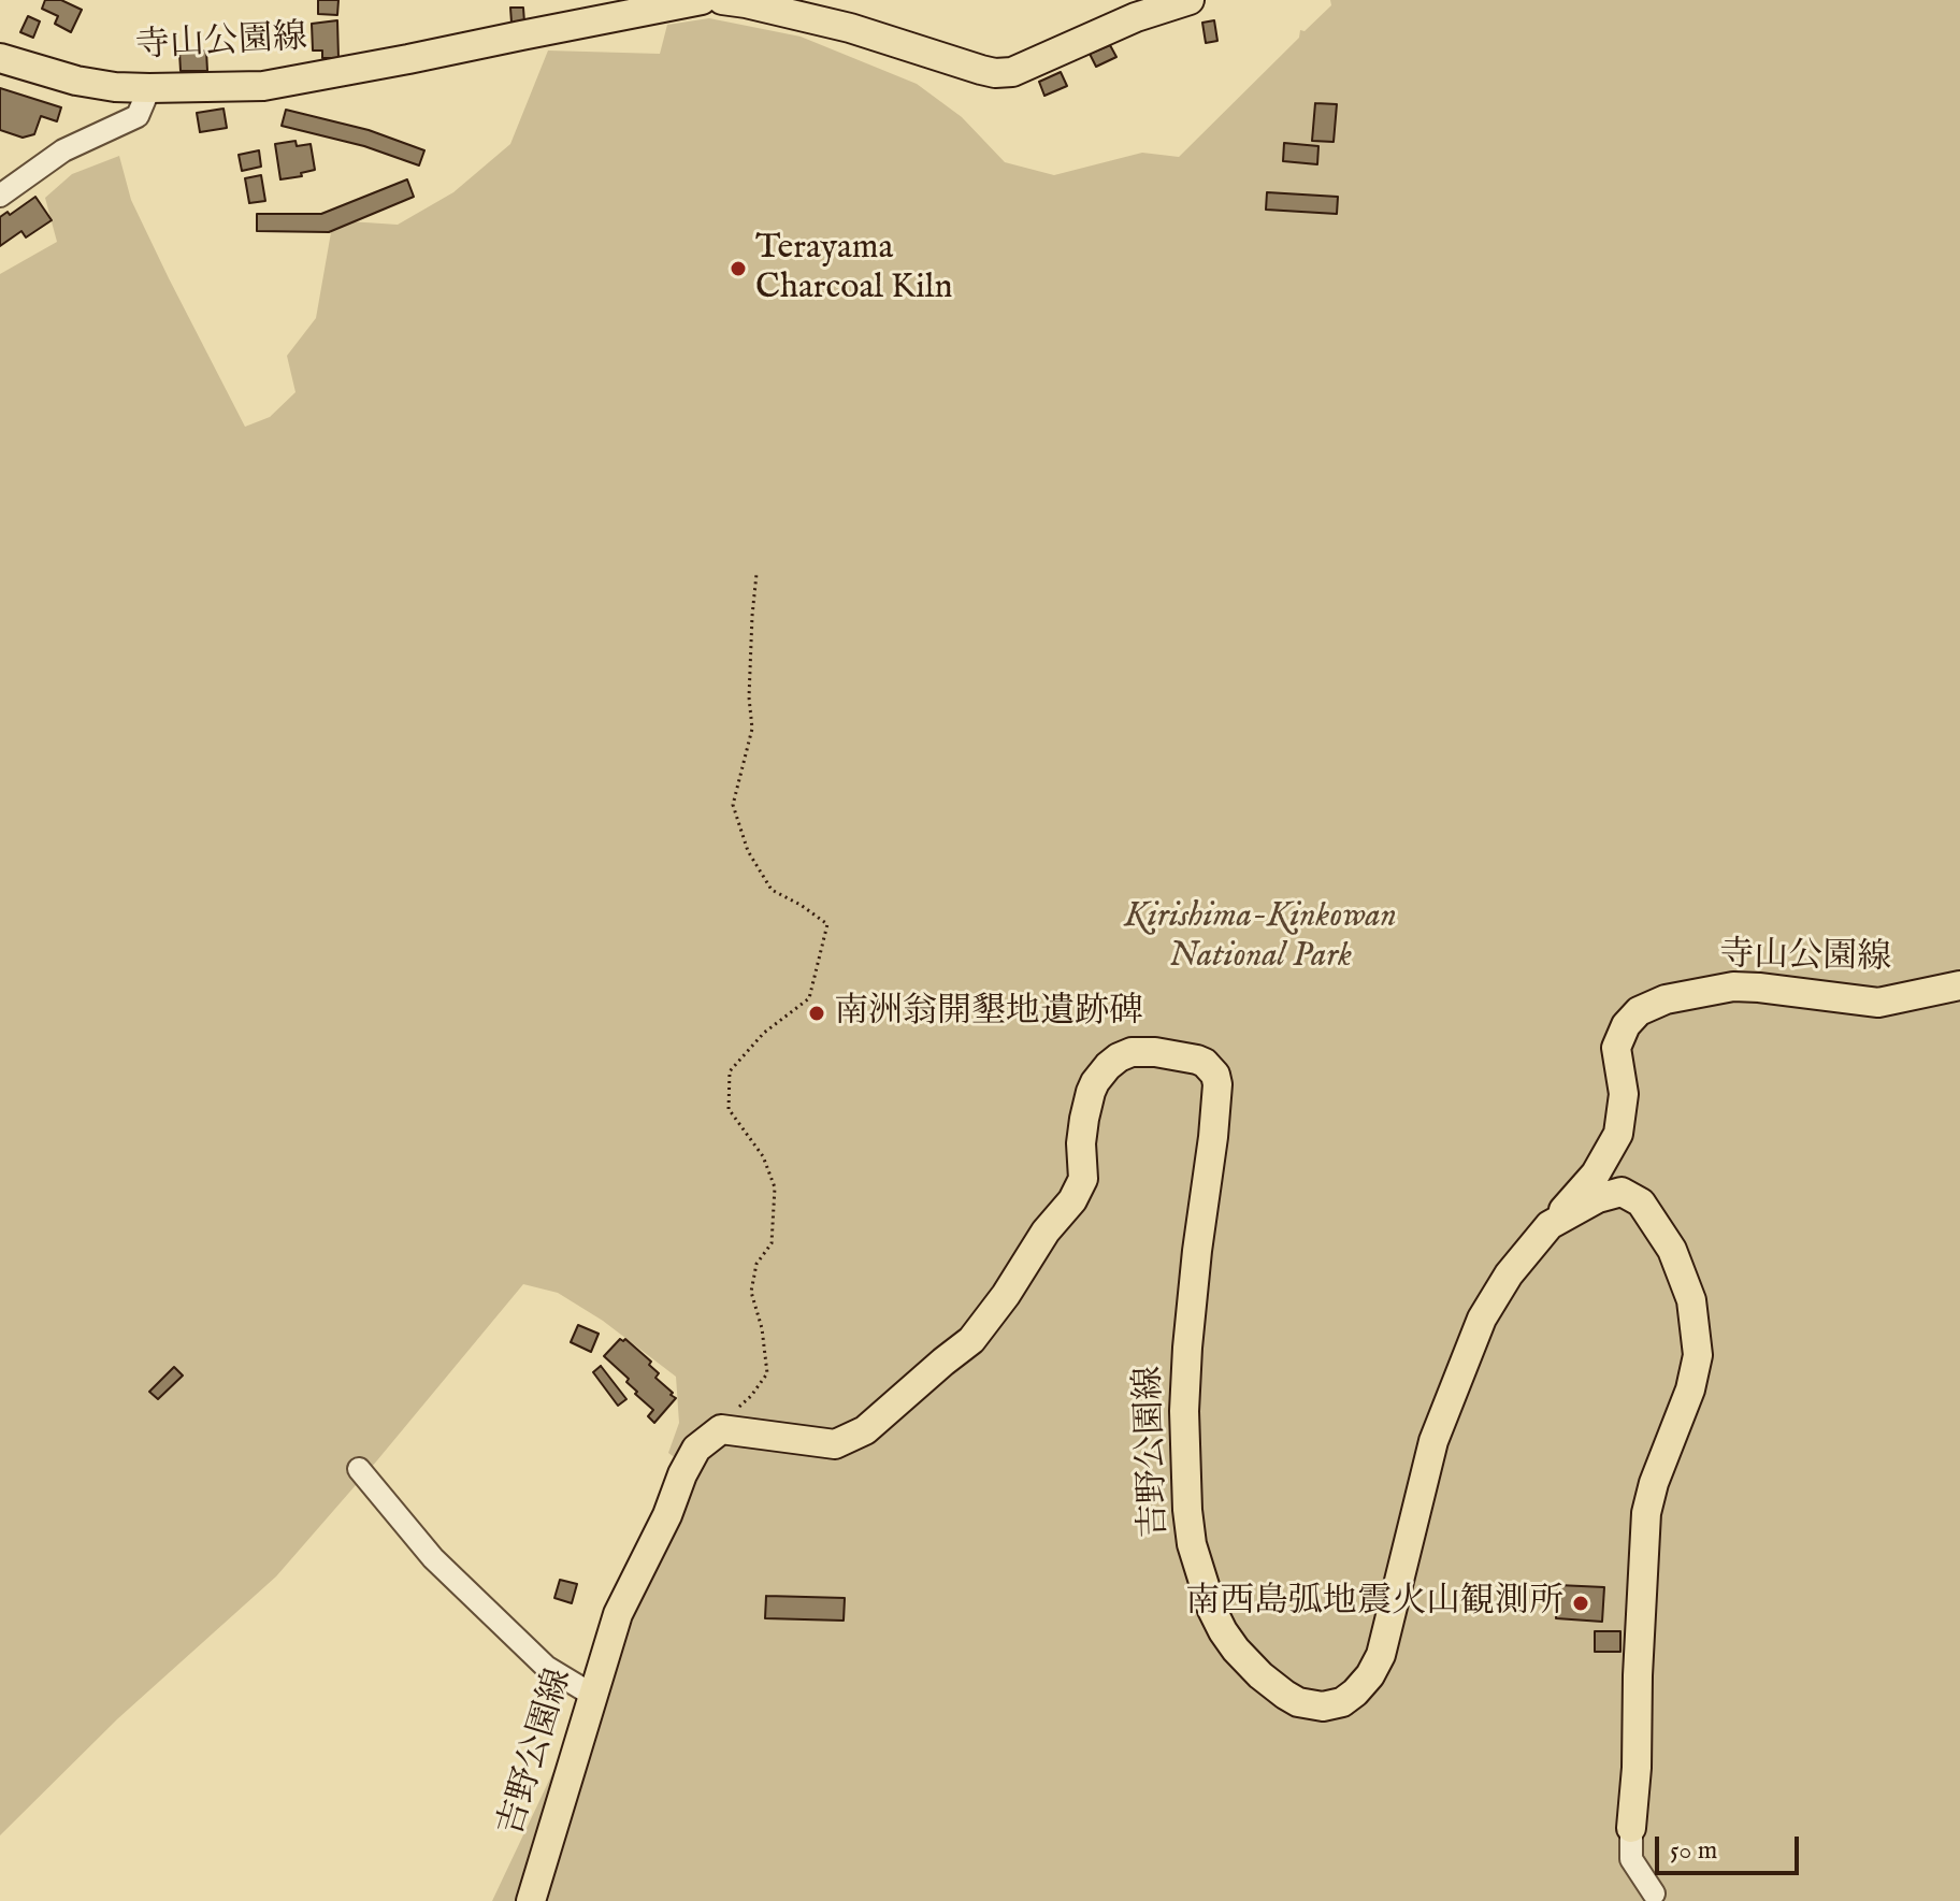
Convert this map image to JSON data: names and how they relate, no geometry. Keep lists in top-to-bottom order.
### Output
{
  "streets": {
    "main road": ["寺山公園線", "吉野公園線"]
  },
  "crossings": [
    ["寺山公園線", "吉野公園線"]
  ],
  "parks": ["Kirishima-Kinkowan National Park"],
  "places": ["Terayama Charcoal Kiln", "南洲翁開墾地遺跡碑", "南西島弧地震火山観測所"],
  "scale_bar": "50 m"
}
